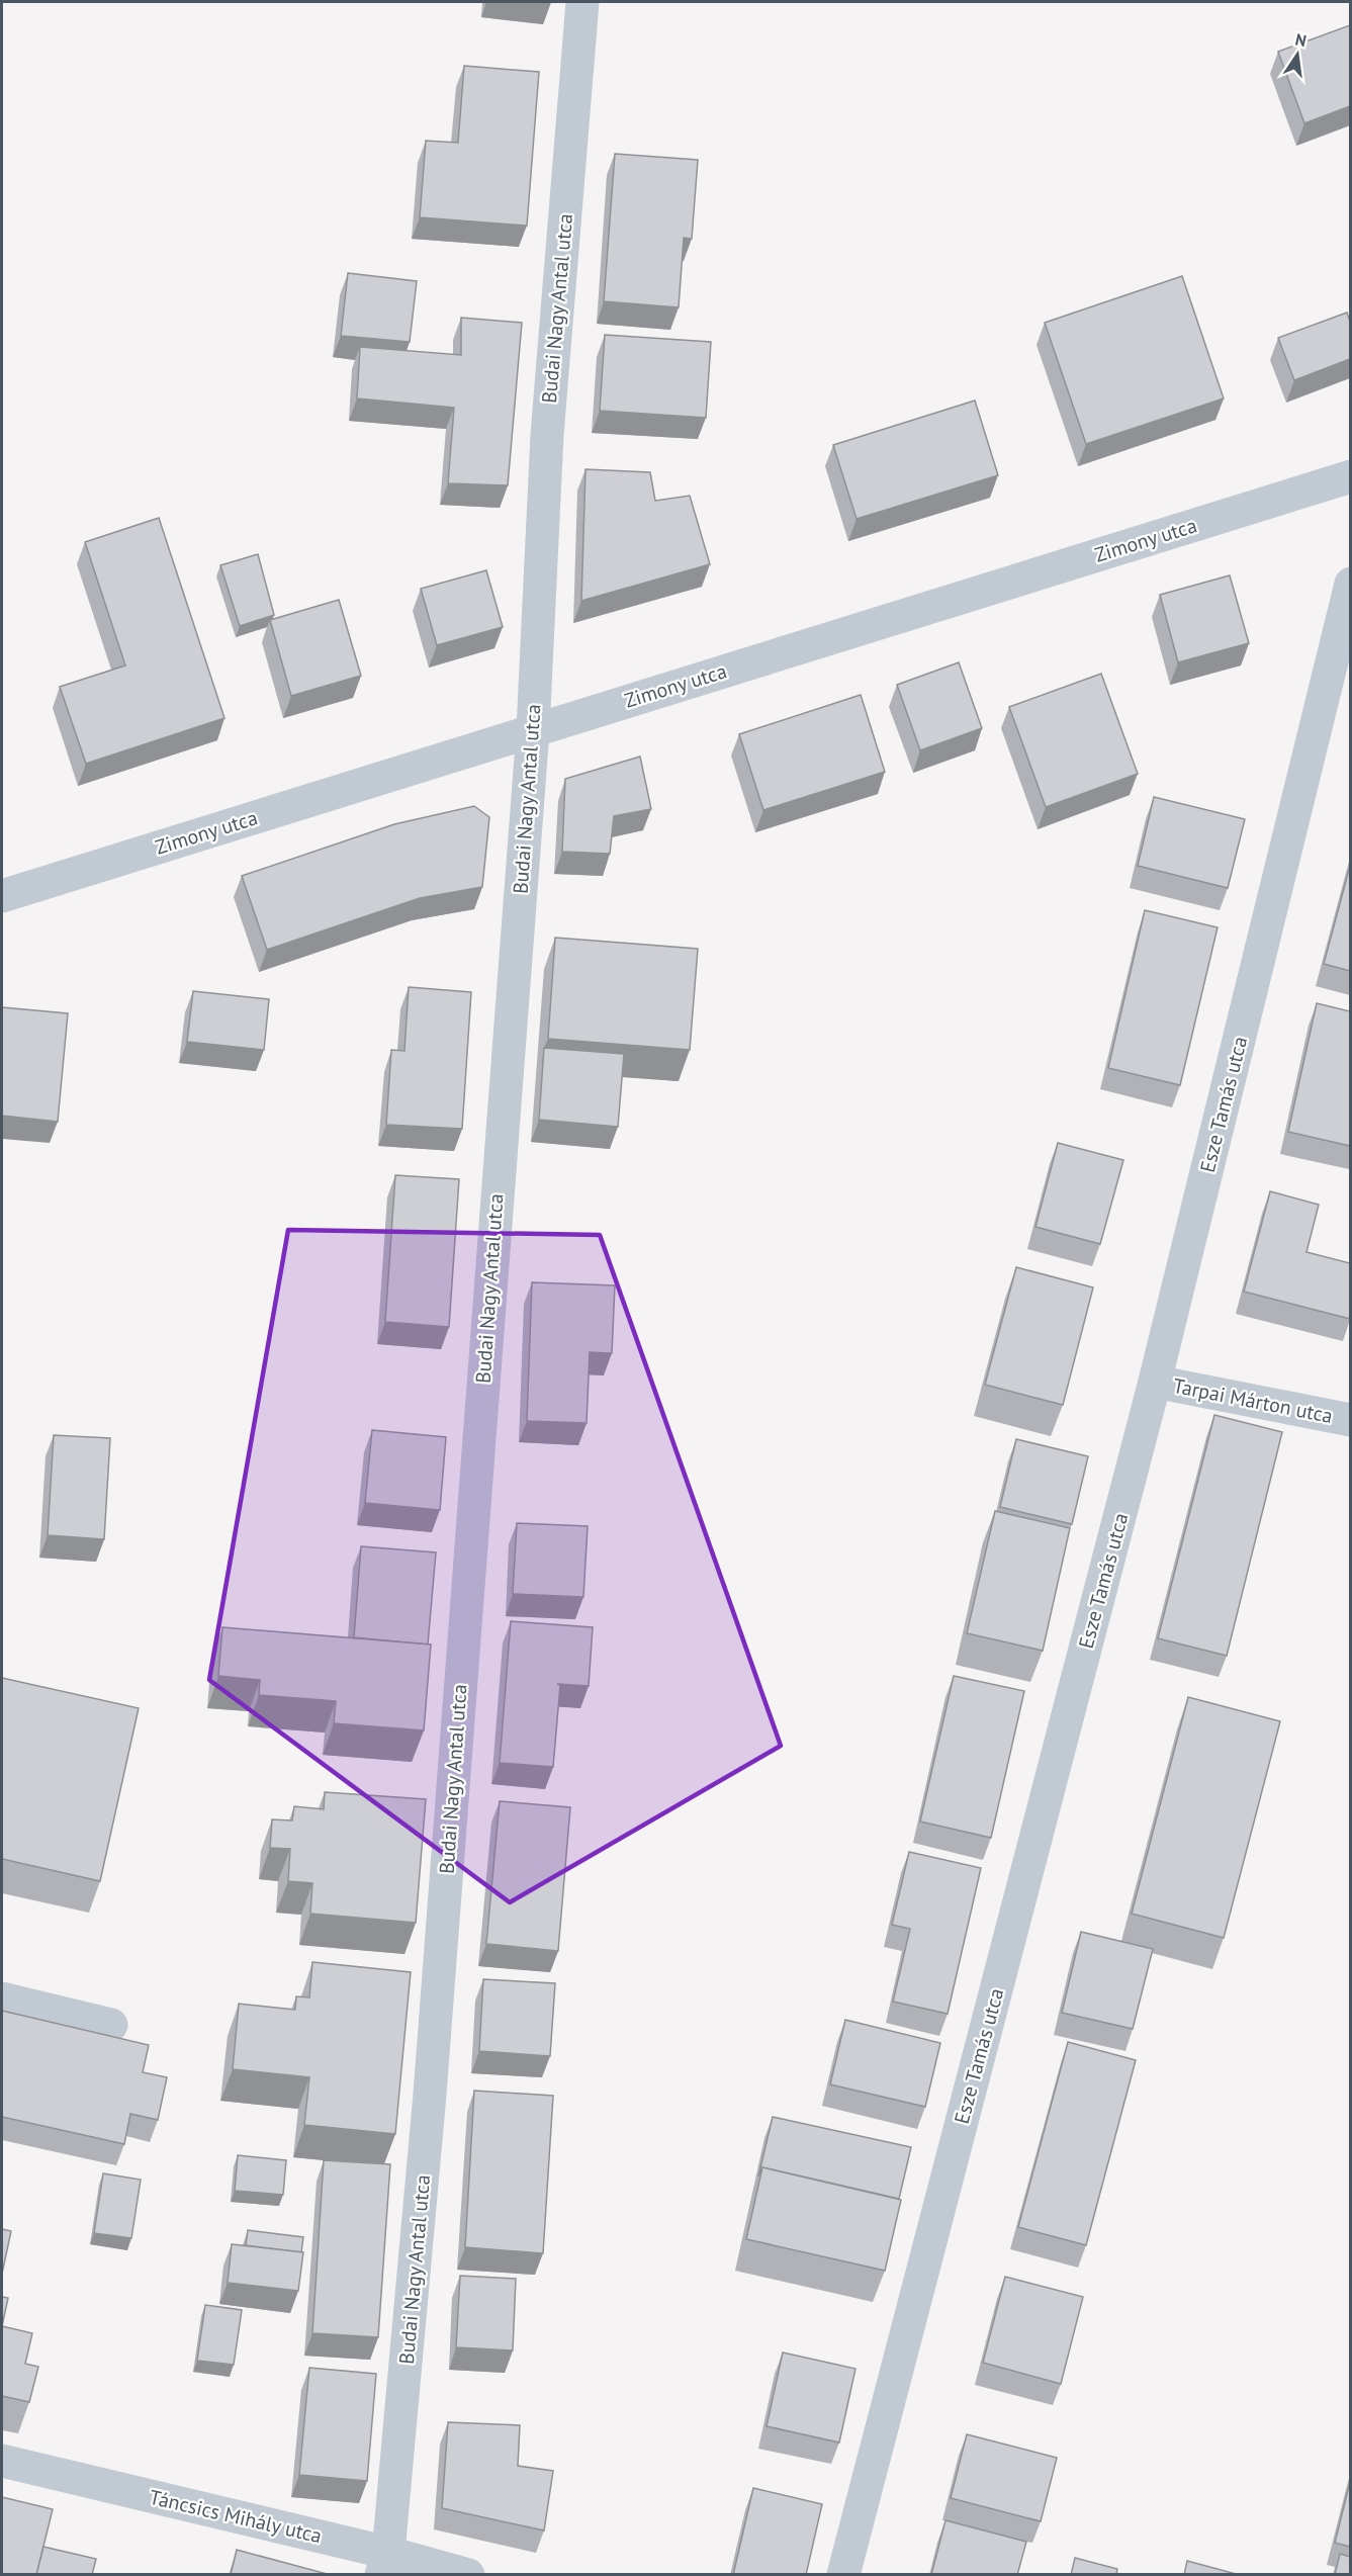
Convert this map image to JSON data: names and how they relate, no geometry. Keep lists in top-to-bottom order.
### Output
{
  "streets": {
    "street": [
      "Budai Nagy Antal utca",
      "Zimony utca",
      "Esze Tamás utca",
      "Tarpai Márton utca",
      "Táncsics Mihály utca"
    ]
  },
  "crossings": [
    ["Budai Nagy Antal utca", "Zimony utca"],
    ["Budai Nagy Antal utca", "Táncsics Mihály utca"],
    ["Esze Tamás utca", "Tarpai Márton utca"]
  ],
  "north": "top"
}
